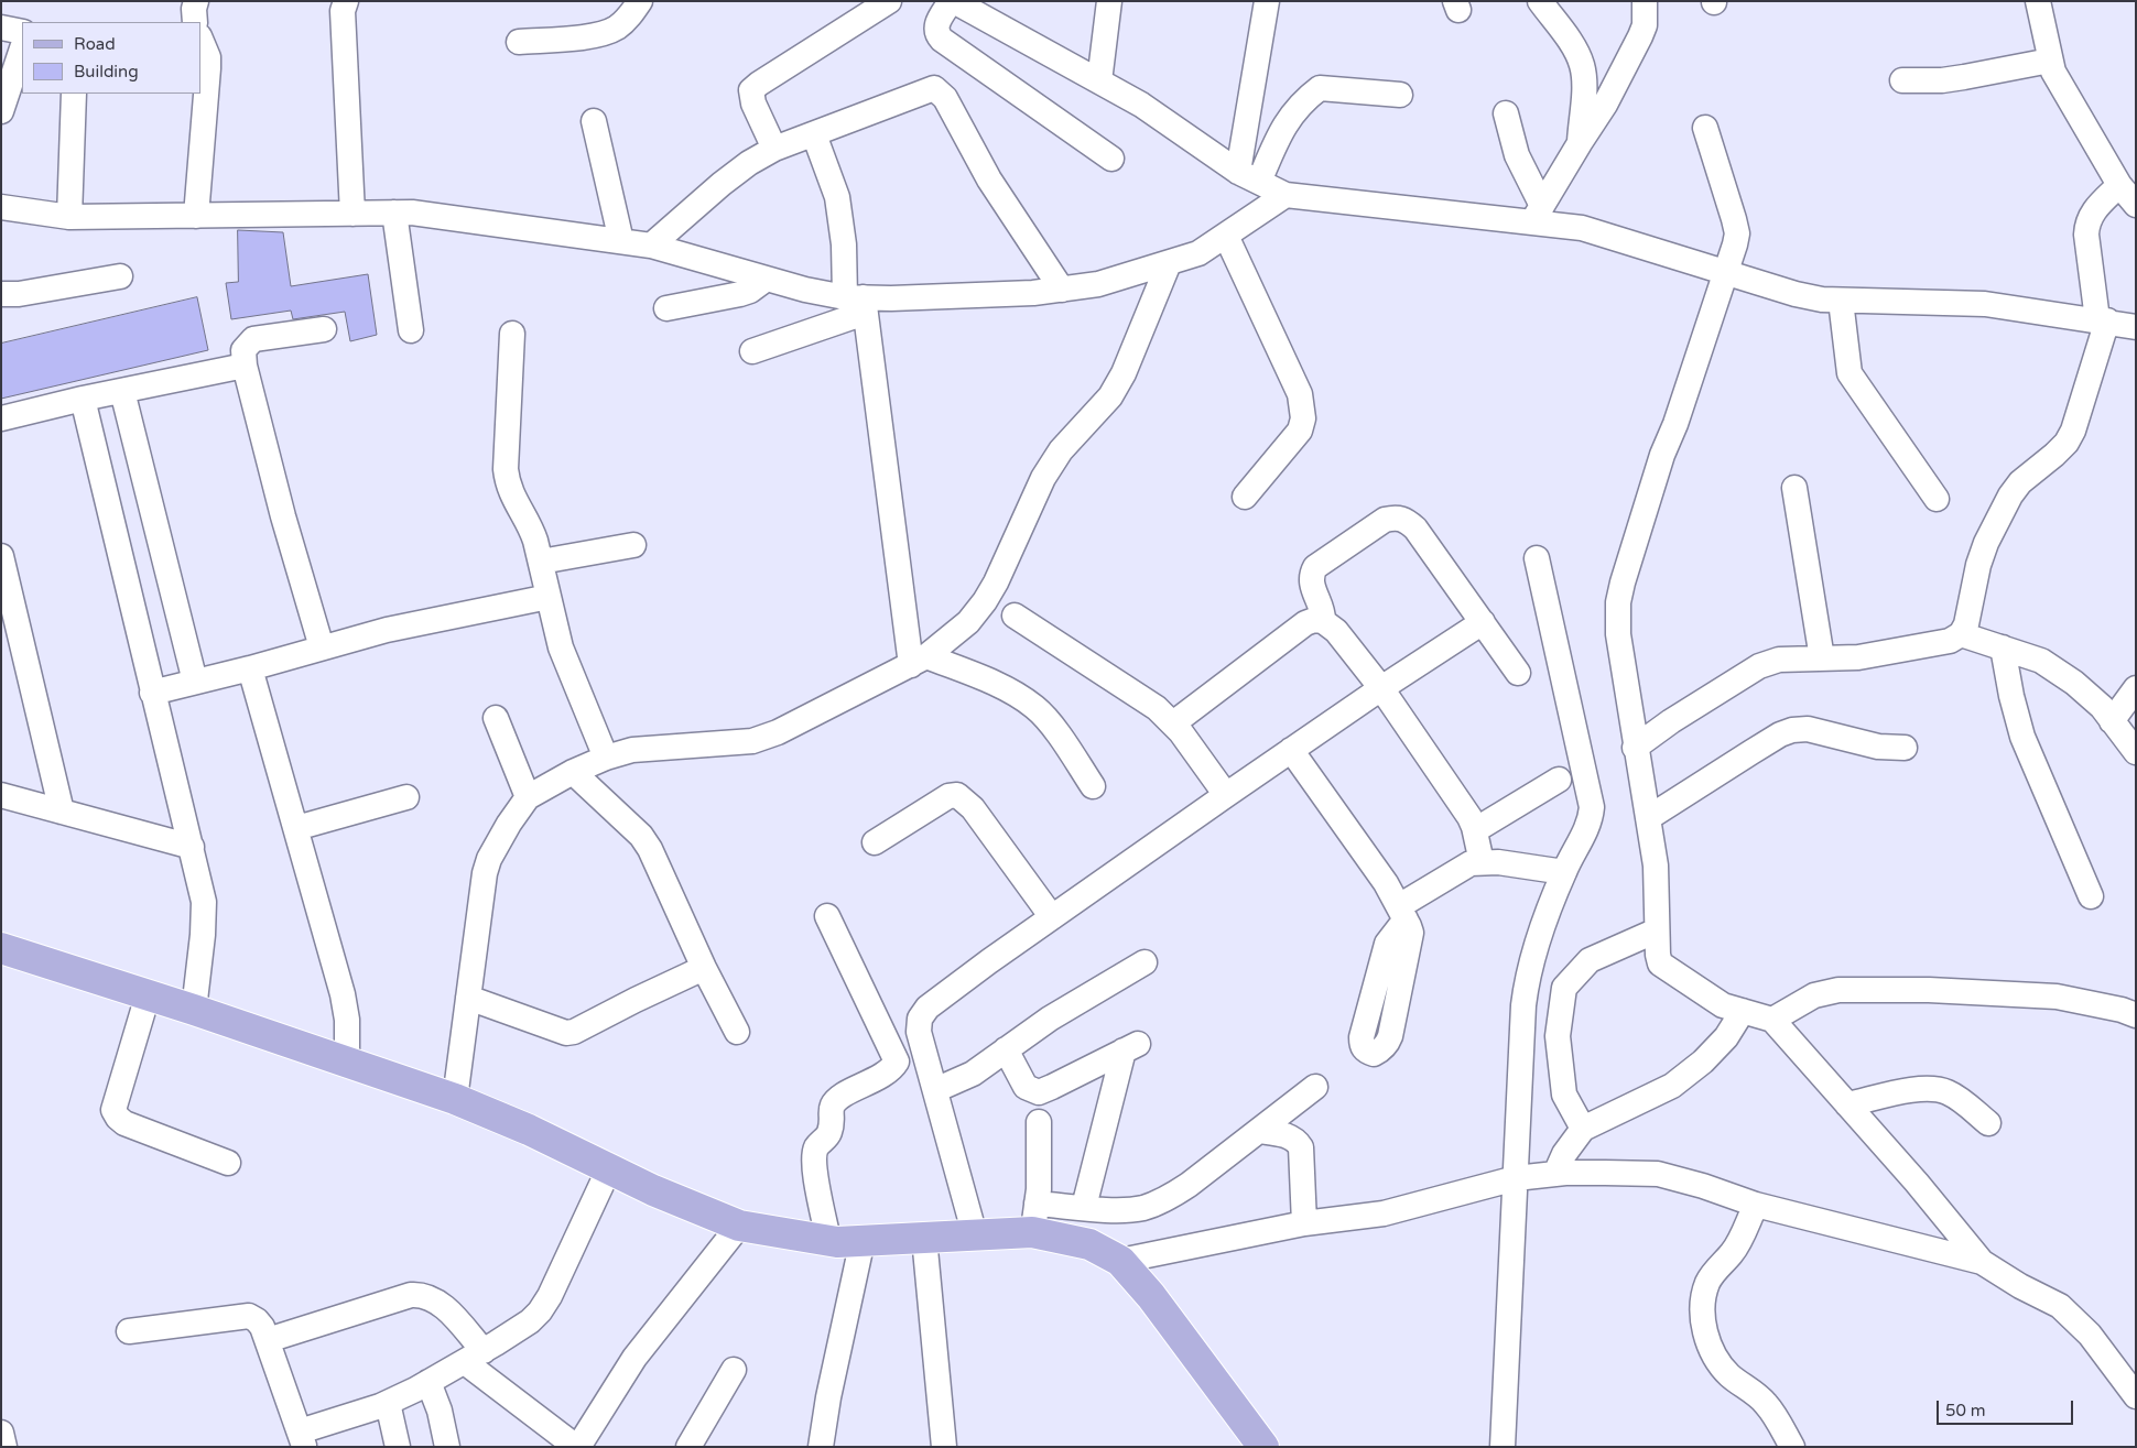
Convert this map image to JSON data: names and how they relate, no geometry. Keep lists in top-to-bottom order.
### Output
{
  "legend": ["Road", "Building"],
  "scale_bar": "50 m"
}
